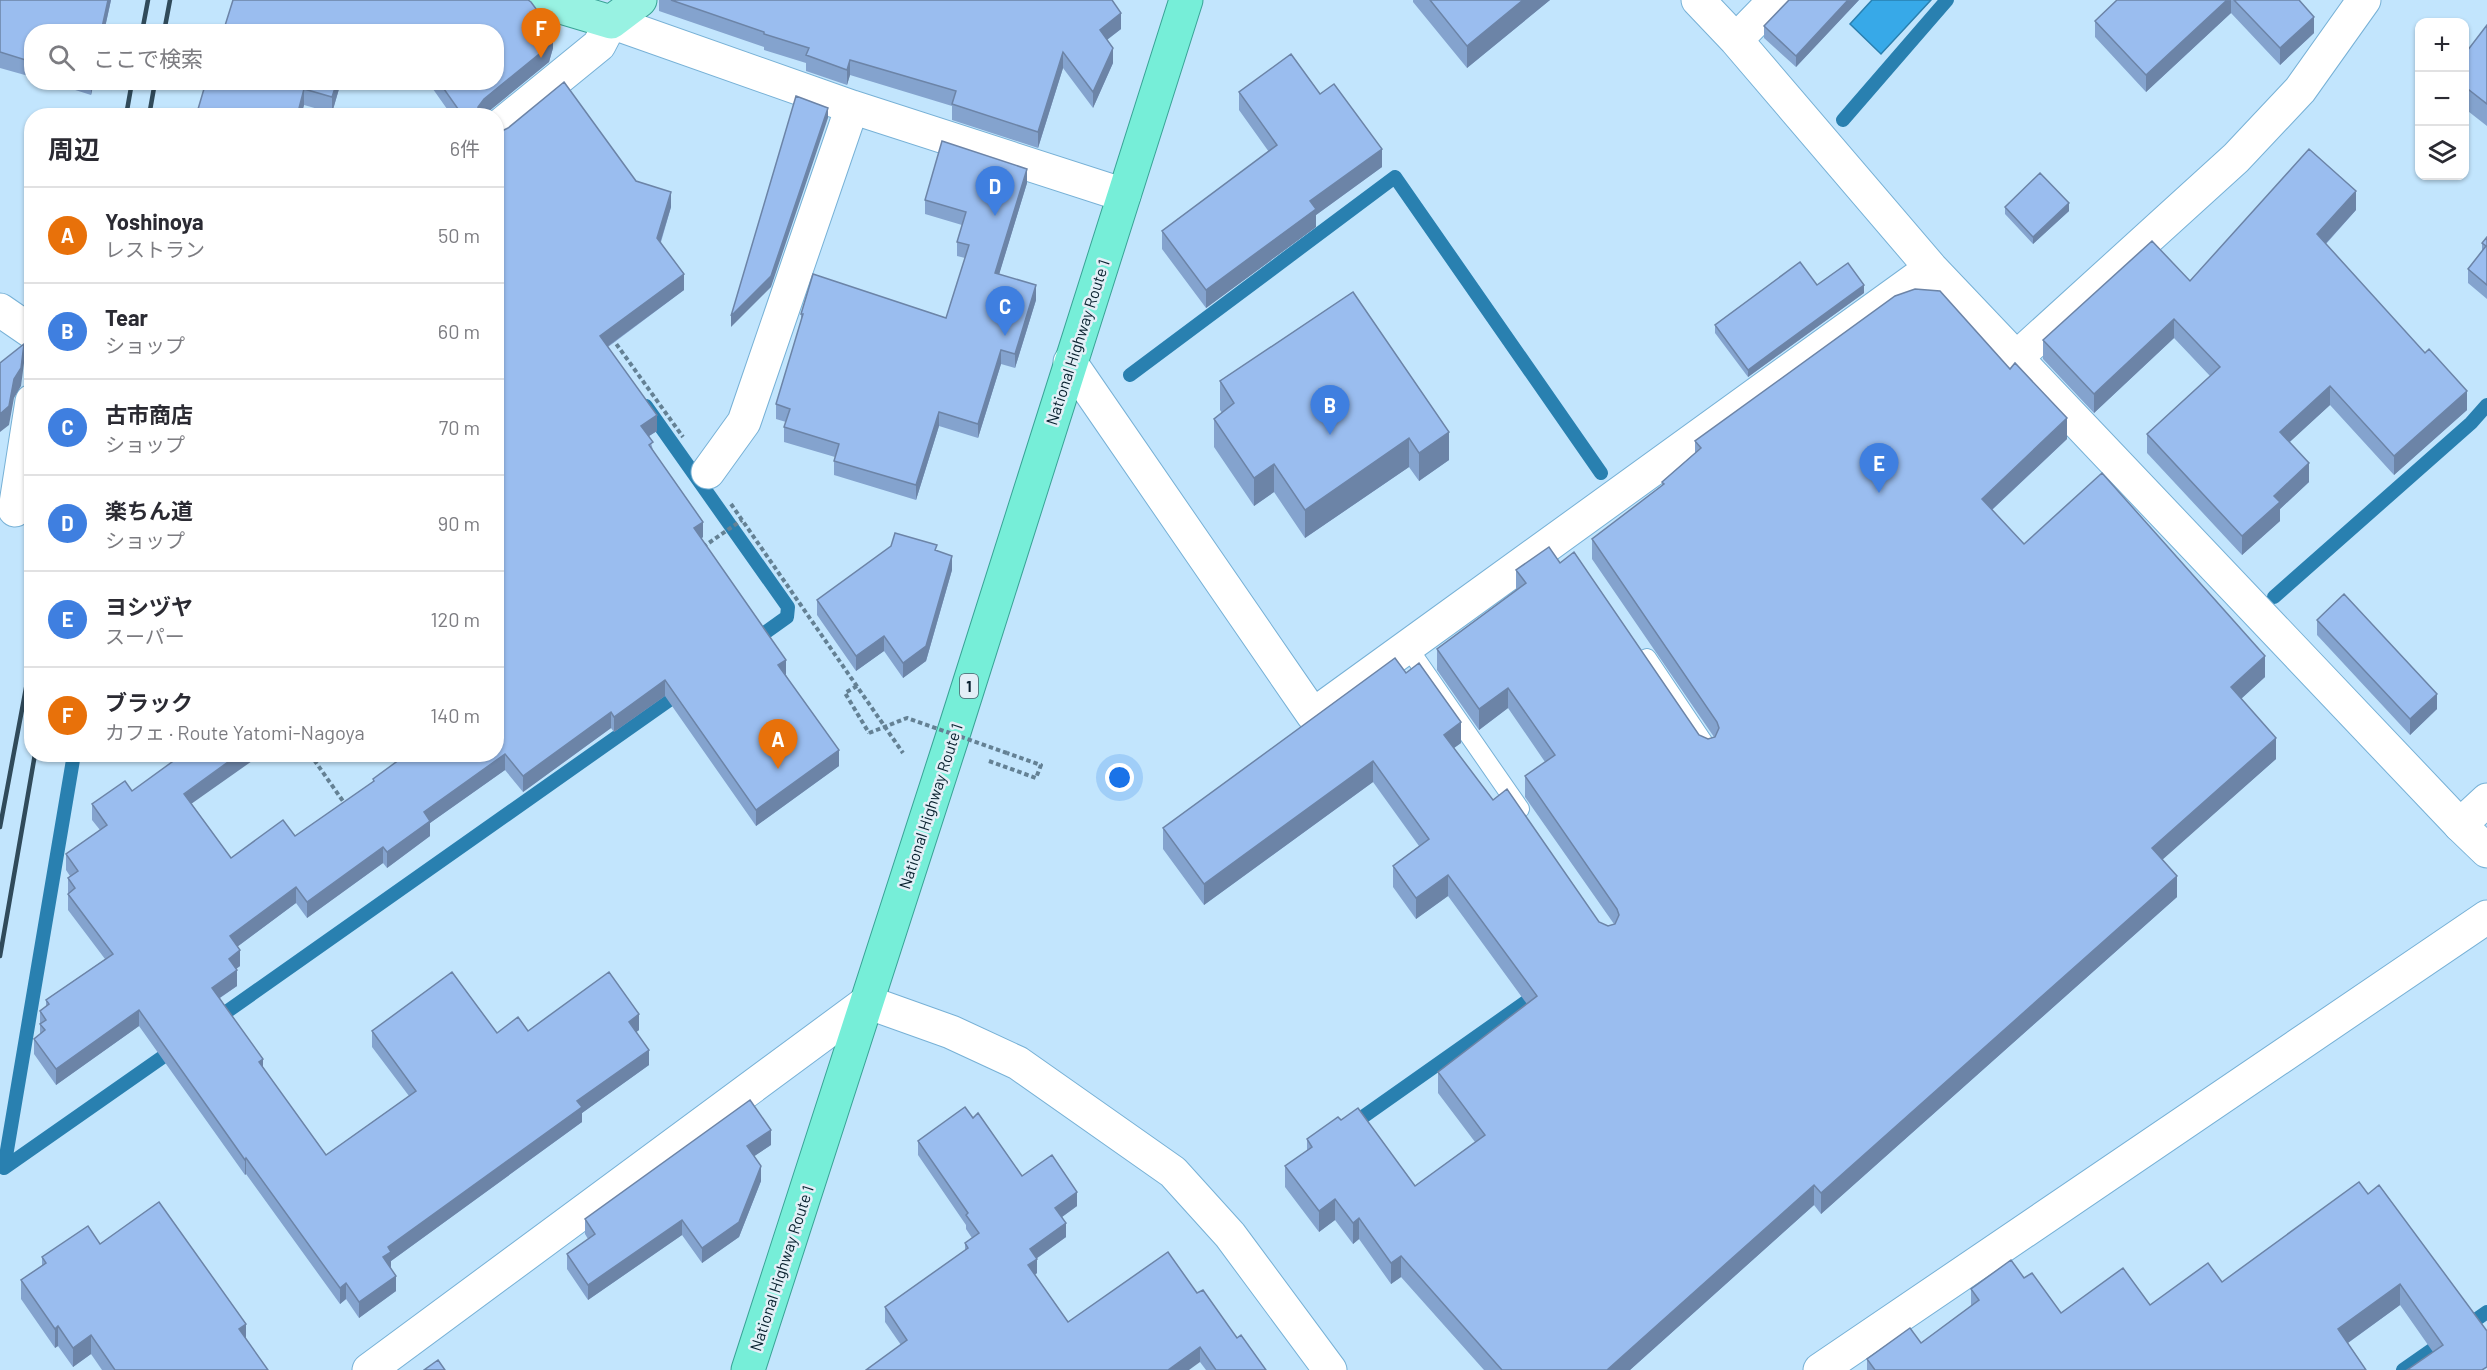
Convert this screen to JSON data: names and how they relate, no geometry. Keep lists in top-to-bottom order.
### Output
{
  "streets": {
    "highway": ["National Highway Route 1", "1"]
  },
  "page": {
    "pins": [
      "F",
      "D",
      "C",
      "B",
      "E",
      "A"
    ],
    "map_buttons": ["+", "−"],
    "search": "ここで検索",
    "heading": ["周辺", "6件"],
    "list": [
      {
        "mark": "A",
        "name": "Yoshinoya",
        "note": "レストラン",
        "value": "50 m"
      },
      {
        "mark": "B",
        "name": "Tear",
        "note": "ショップ",
        "value": "60 m"
      },
      {
        "mark": "C",
        "name": "古市商店",
        "note": "ショップ",
        "value": "70 m"
      },
      {
        "mark": "D",
        "name": "楽ちん道",
        "note": "ショップ",
        "value": "90 m"
      },
      {
        "mark": "E",
        "name": "ヨシヅヤ",
        "note": "スーパー",
        "value": "120 m"
      },
      {
        "mark": "F",
        "name": "ブラック",
        "note": "カフェ · Route Yatomi-Nagoya",
        "value": "140 m"
      }
    ]
  }
}
